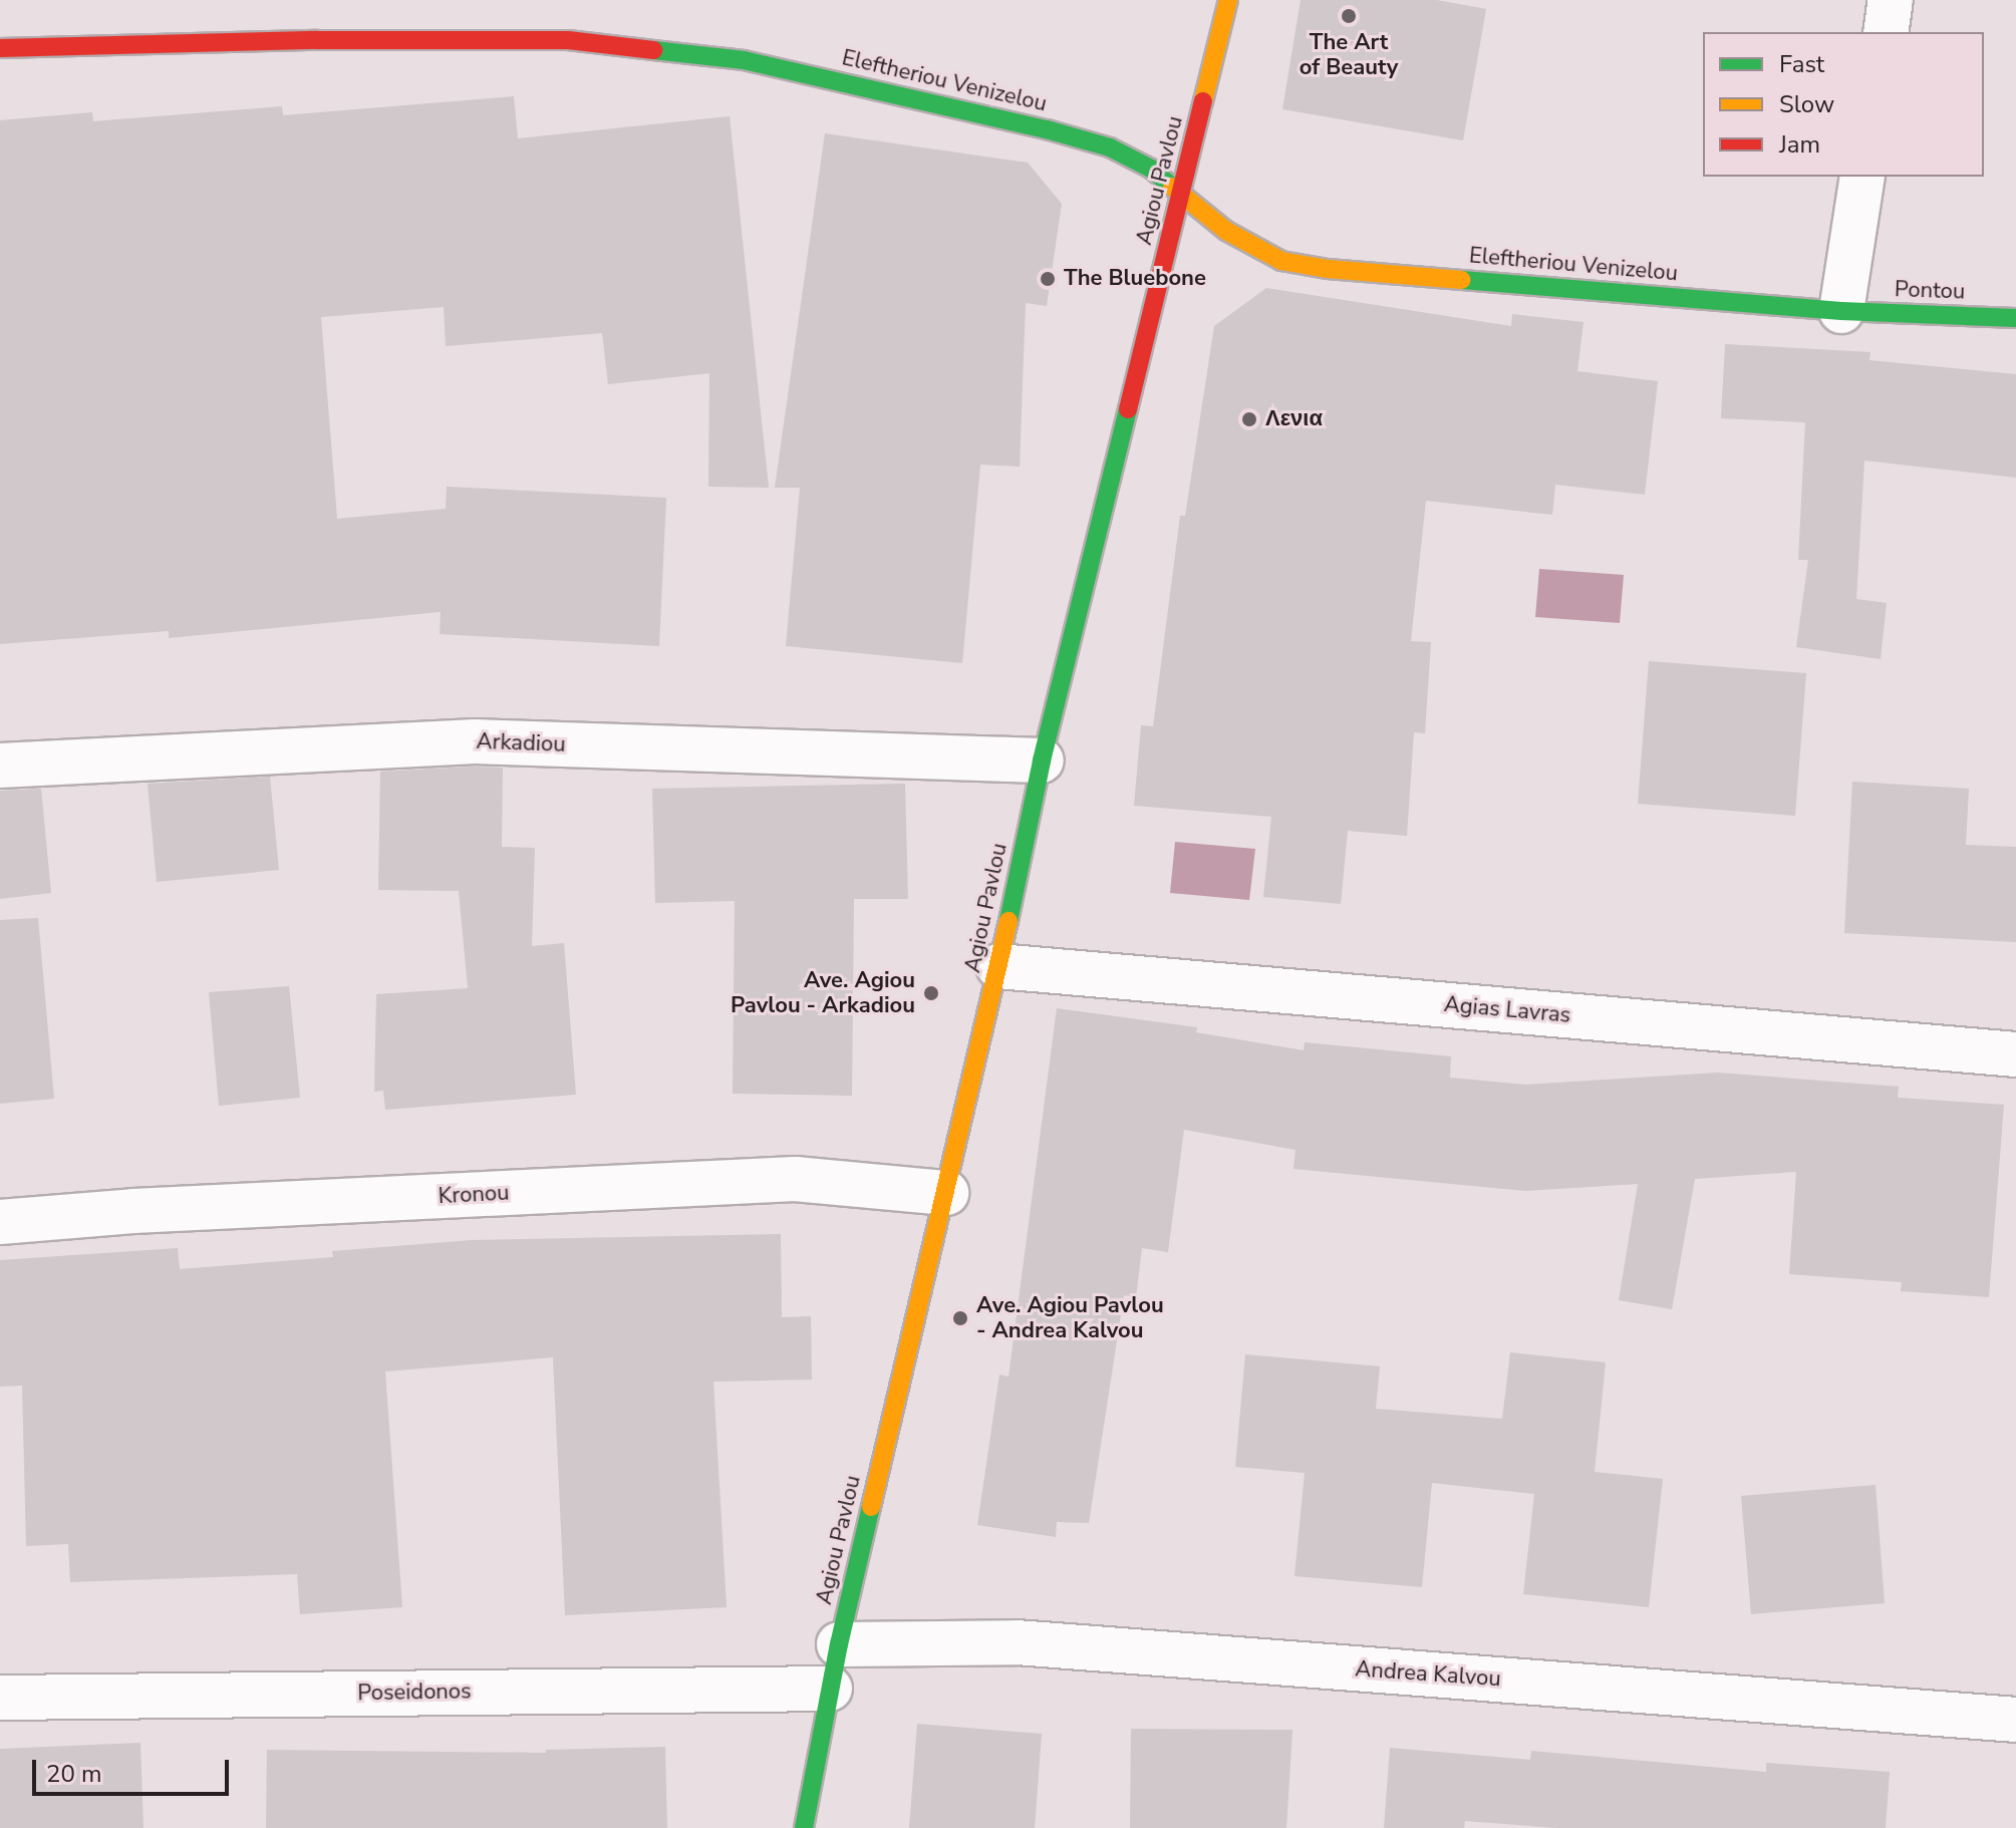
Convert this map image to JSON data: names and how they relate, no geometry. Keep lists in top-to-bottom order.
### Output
{
  "streets": {
    "street": [
      "Eleftheriou Venizelou",
      "Agiou Pavlou",
      "Pontou",
      "Arkadiou",
      "Agias Lavras",
      "Kronou",
      "Andrea Kalvou",
      "Poseidonos"
    ]
  },
  "crossings": [
    ["Eleftheriou Venizelou", "Agiou Pavlou"],
    ["Eleftheriou Venizelou", "Pontou"],
    ["Agiou Pavlou", "Arkadiou"],
    ["Agiou Pavlou", "Agias Lavras"],
    ["Agiou Pavlou", "Kronou"],
    ["Agiou Pavlou", "Andrea Kalvou"],
    ["Agiou Pavlou", "Poseidonos"]
  ],
  "places": [
    "The Art of Beauty",
    "The Bluebone",
    "Λενια",
    "Ave. Agiou Pavlou - Arkadiou",
    "Ave. Agiou Pavlou - Andrea Kalvou"
  ],
  "legend": ["Fast", "Slow", "Jam"],
  "scale_bar": "20 m"
}
